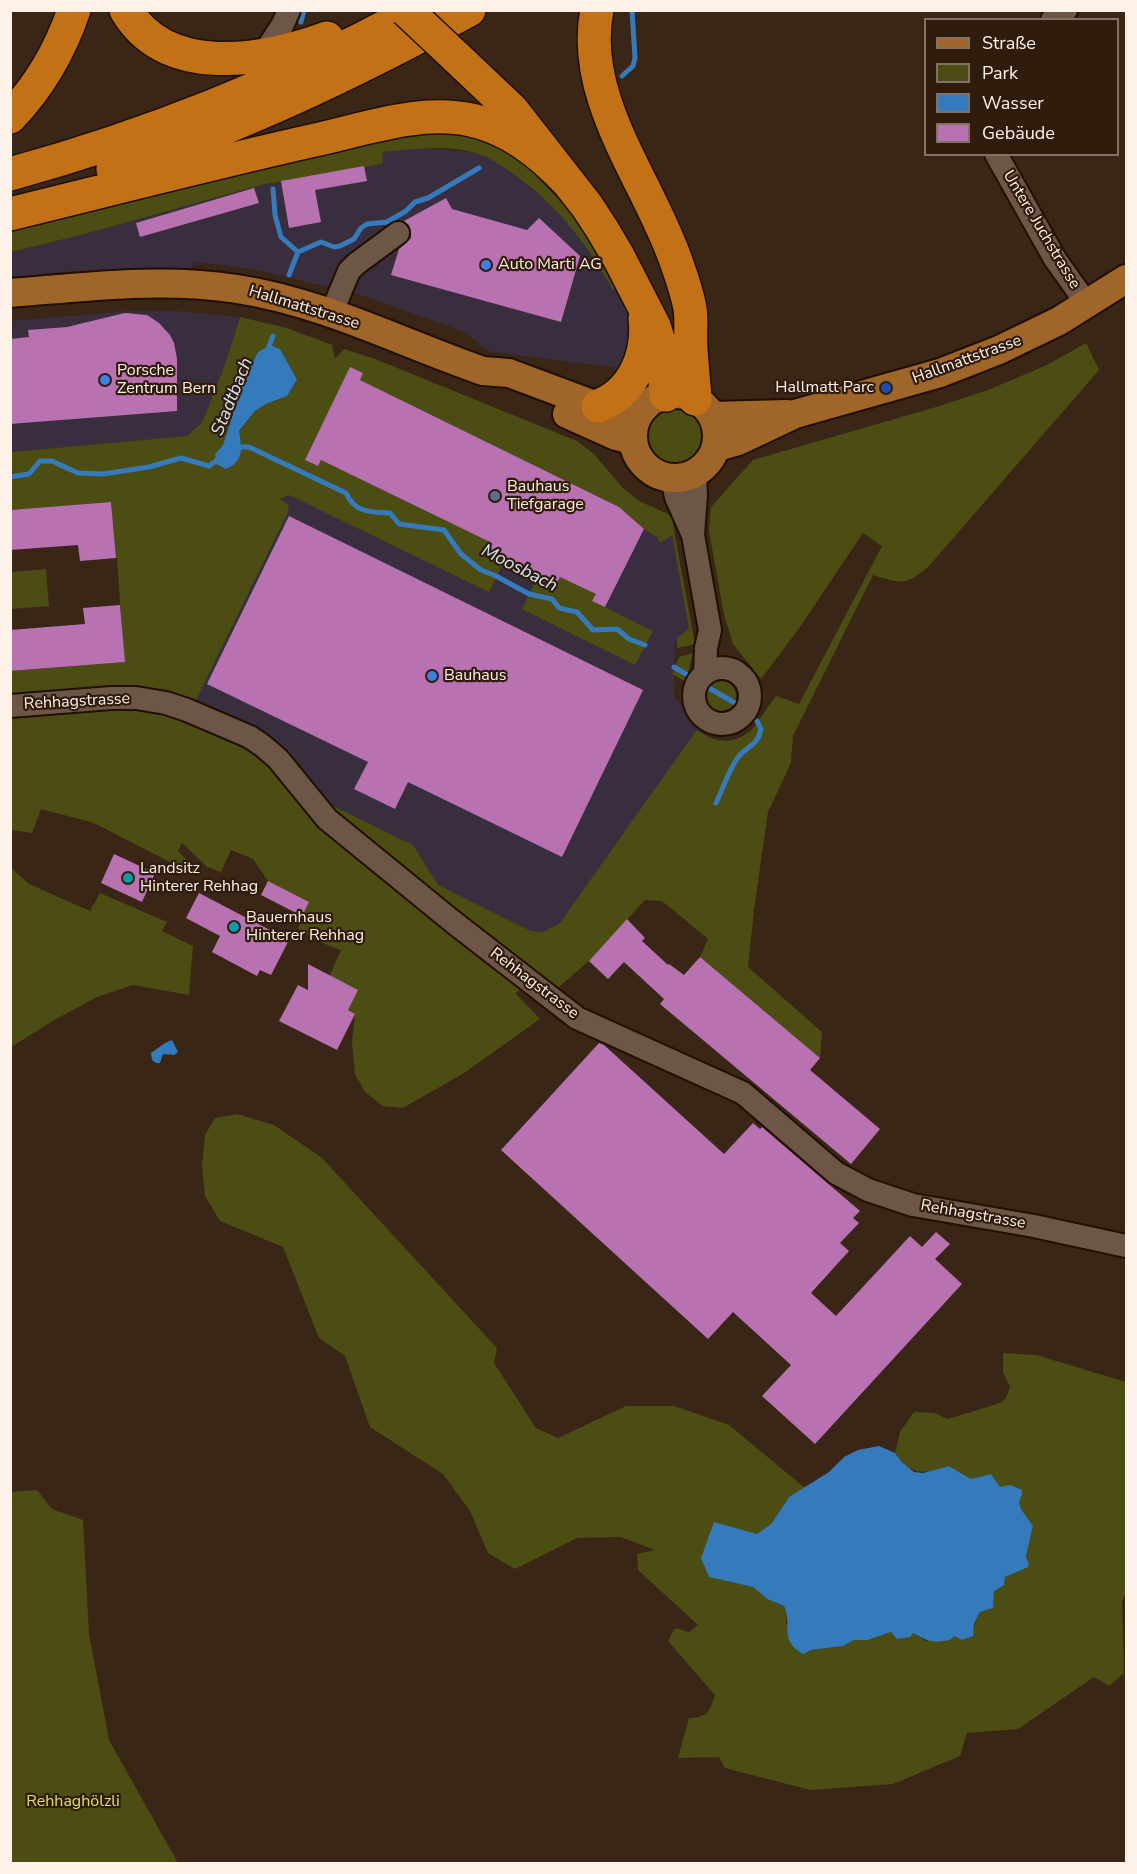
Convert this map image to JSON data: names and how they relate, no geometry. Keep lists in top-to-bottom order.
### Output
{
  "streets": {
    "main road": ["Hallmattstrasse"],
    "street": ["Untere Juchstrasse", "Rehhagstrasse"]
  },
  "crossings": [
    ["Untere Juchstrasse", "Hallmattstrasse"]
  ],
  "water": ["Stadtbach", "Moosbach"],
  "parks": ["Rehhaghölzli"],
  "places": [
    "Auto Marti AG",
    "Porsche Zentrum Bern",
    "Hallmatt Parc",
    "Bauhaus Tiefgarage",
    "Bauhaus",
    "Landsitz Hinterer Rehhag",
    "Bauernhaus Hinterer Rehhag"
  ],
  "legend": [
    "Straße",
    "Park",
    "Wasser",
    "Gebäude"
  ]
}
